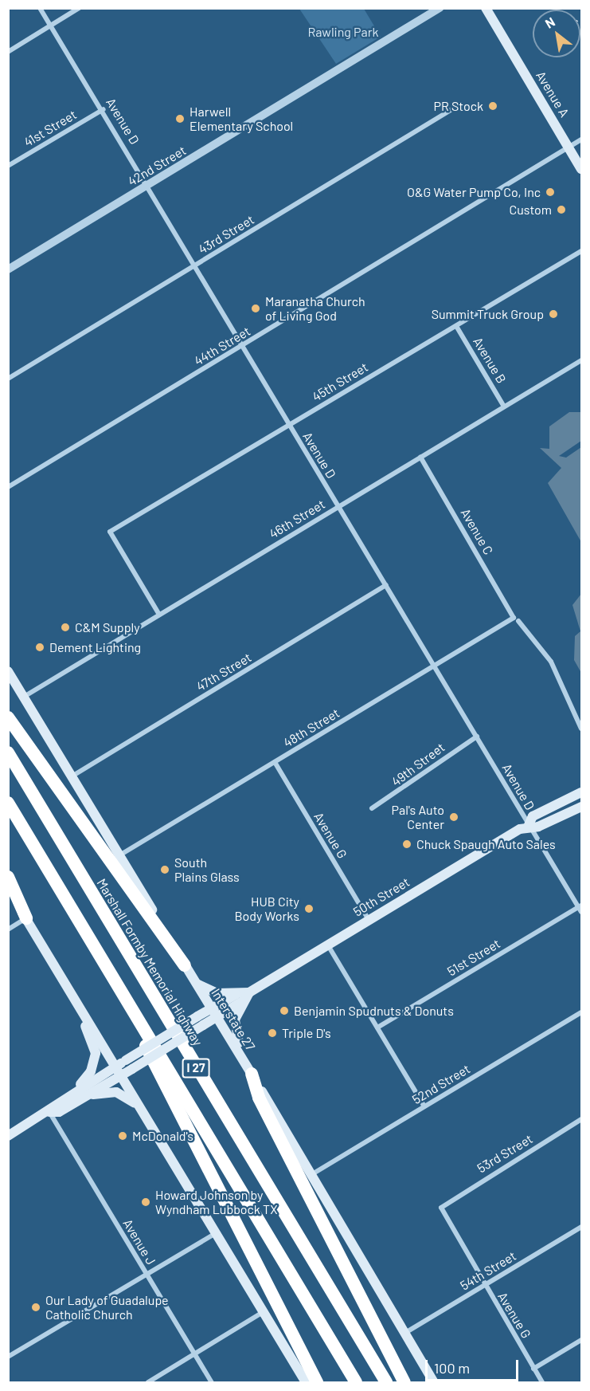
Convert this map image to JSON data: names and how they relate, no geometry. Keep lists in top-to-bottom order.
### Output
{
  "streets": {
    "highway": ["Marshall Formby Memorial Highway", "I 27"],
    "main road": ["Avenue A", "50th Street", "Interstate 27"],
    "street": [
      "Avenue D",
      "41st Street",
      "42nd Street",
      "43rd Street",
      "44th Street",
      "Avenue B",
      "45th Street",
      "46th Street",
      "Avenue C",
      "47th Street",
      "48th Street",
      "49th Street",
      "Avenue G",
      "51st Street",
      "52nd Street",
      "53rd Street",
      "Avenue J",
      "54th Street"
    ]
  },
  "crossings": [
    ["Avenue A", "44th Street"],
    ["Avenue D", "41st Street"],
    ["Avenue D", "42nd Street"],
    ["Avenue D", "43rd Street"],
    ["Avenue D", "44th Street"],
    ["Avenue D", "45th Street"],
    ["Avenue D", "46th Street"],
    ["Avenue D", "47th Street"],
    ["Avenue D", "48th Street"],
    ["Avenue D", "49th Street"],
    ["Avenue D", "50th Street"],
    ["Avenue D", "51st Street"],
    ["Avenue B", "45th Street"],
    ["Avenue B", "46th Street"],
    ["45th Street", "46th Street"],
    ["46th Street", "Avenue C"],
    ["46th Street", "Interstate 27"],
    ["Avenue C", "48th Street"],
    ["47th Street", "Interstate 27"],
    ["48th Street", "Avenue G"],
    ["48th Street", "Interstate 27"],
    ["Avenue G", "50th Street"],
    ["Avenue G", "53rd Street"],
    ["Avenue G", "54th Street"],
    ["50th Street", "Interstate 27"],
    ["50th Street", "Avenue J"],
    ["Interstate 27", "52nd Street"],
    ["Interstate 27", "54th Street"]
  ],
  "parks": ["Rawling Park"],
  "places": [
    "PR Stock",
    "Harwell Elementary School",
    "O&G Water Pump Co, Inc",
    "Custom",
    "Maranatha Church of Living God",
    "Summit Truck Group",
    "C&M Supply",
    "Dement Lighting",
    "Pal's Auto Center",
    "Chuck Spaugh Auto Sales",
    "South Plains Glass",
    "HUB City Body Works",
    "Benjamin Spudnuts & Donuts",
    "Triple D's",
    "McDonald's",
    "Howard Johnson by Wyndham Lubbock TX",
    "Our Lady of Guadalupe Catholic Church"
  ],
  "scale_bar": "100 m",
  "north": "top left"
}
